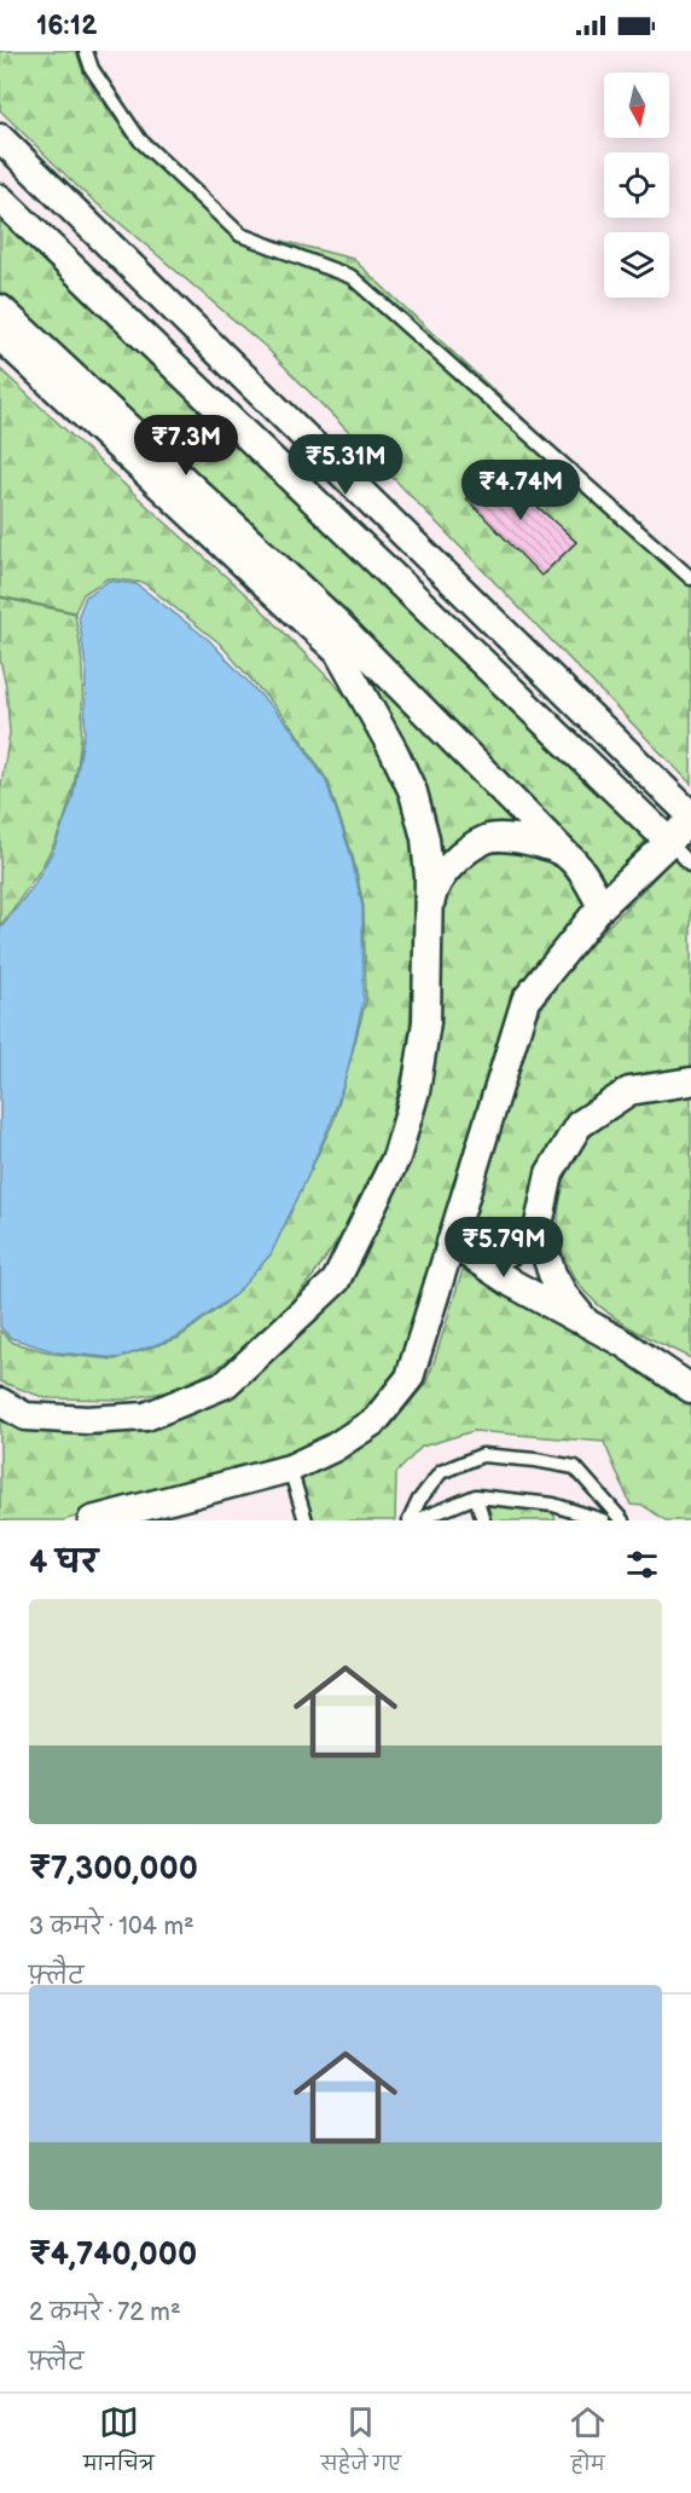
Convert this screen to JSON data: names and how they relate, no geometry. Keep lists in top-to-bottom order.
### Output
{
  "north": "bottom",
  "page": {
    "status": "16:12",
    "price": [
      "₹7.3M",
      "₹5.31M",
      "₹4.74M",
      "₹5.79M"
    ],
    "heading": "4 घर",
    "list": [
      {
        "name": "₹7,300,000",
        "note": "3 कमरे · 104 m² · फ़्लैट"
      },
      {
        "name": "₹4,740,000",
        "note": "2 कमरे · 72 m² · फ़्लैट"
      }
    ],
    "tabs": ["मानचित्र", "सहेजे गए", "होम"]
  }
}
